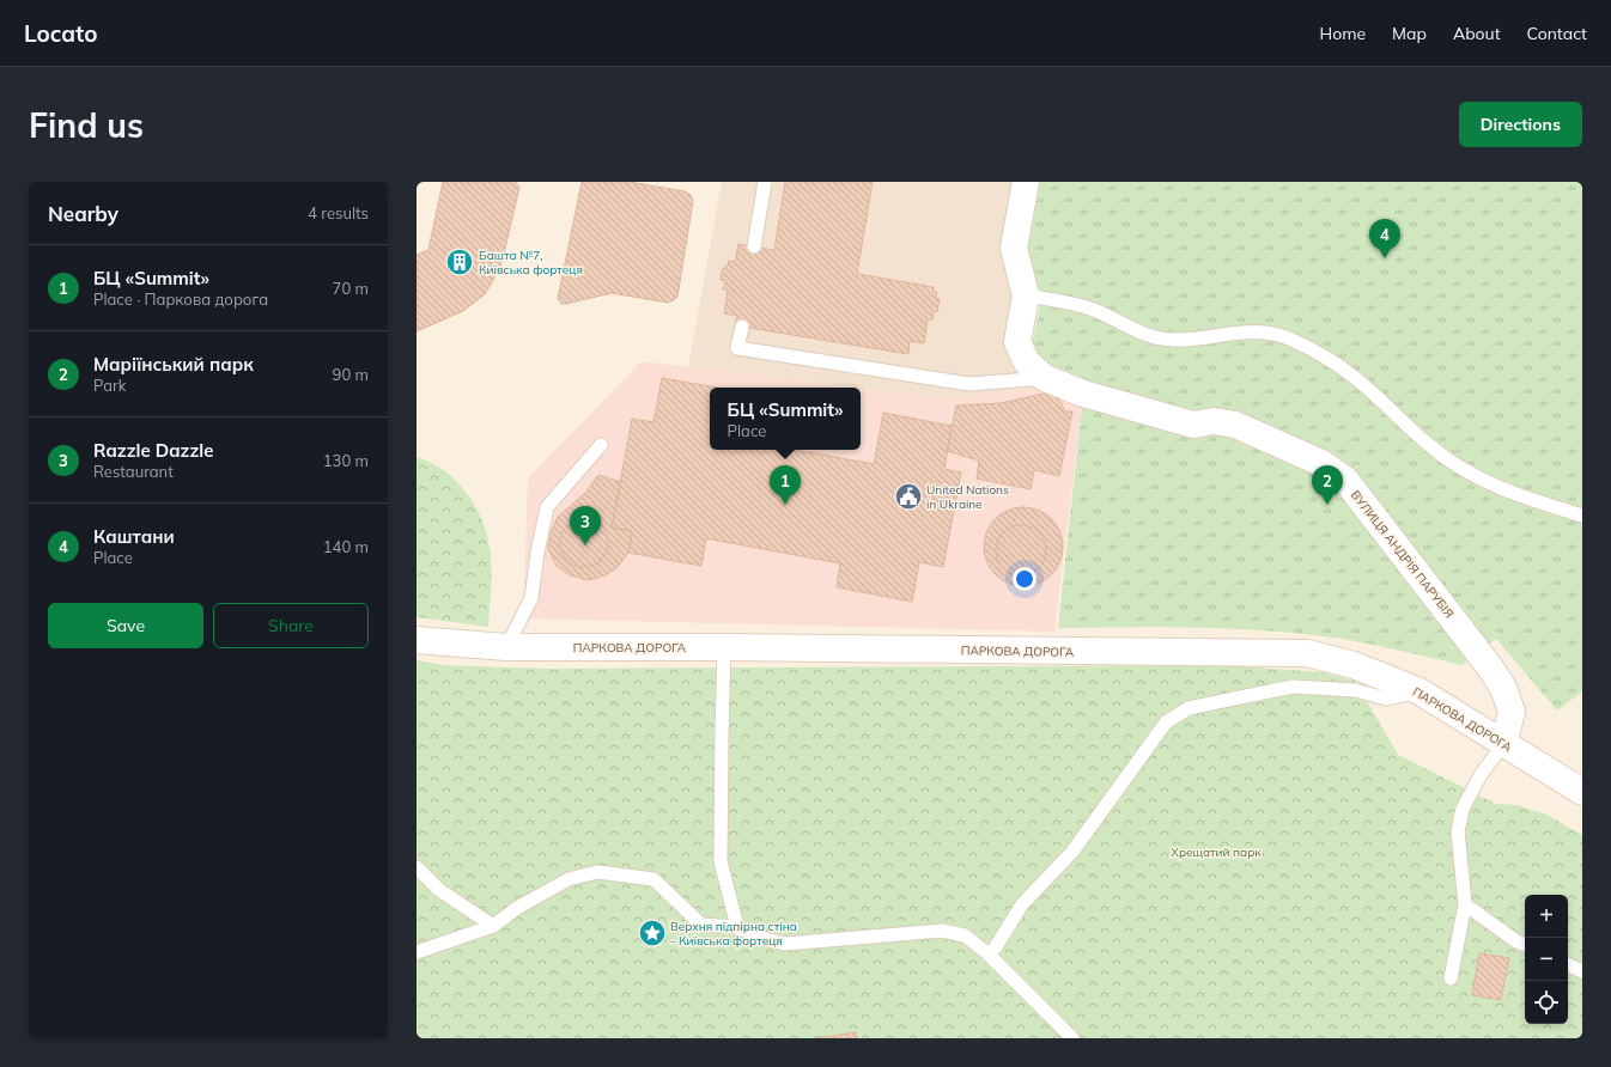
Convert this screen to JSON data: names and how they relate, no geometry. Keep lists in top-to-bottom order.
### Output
{
  "streets": {
    "main road": ["ВУЛИЦЯ АНДРІЯ ПАРУБІЯ", "ПАРКОВА ДОРОГА"]
  },
  "crossings": [
    ["ВУЛИЦЯ АНДРІЯ ПАРУБІЯ", "ПАРКОВА ДОРОГА"]
  ],
  "parks": ["Хрещатий парк"],
  "places": {
    "building": ["Башта №7, Київська фортеця"],
    "public building": ["United Nations in Ukraine"],
    "place": ["Верхня підпірна стіна - Київська фортеця"]
  },
  "page": {
    "header": "Locato",
    "nav": [
      "Home",
      "Map",
      "About",
      "Contact"
    ],
    "buttons": [
      "Directions",
      ["Save", "Share"]
    ],
    "title": "Find us",
    "heading": ["Nearby", "4 results"],
    "pins": [
      "4",
      "1",
      "2",
      "3"
    ],
    "list": [
      {
        "mark": "1",
        "name": "БЦ «Summit»",
        "note": "Place · Паркова дорога",
        "value": "70 m"
      },
      {
        "mark": "2",
        "name": "Маріїнський парк",
        "note": "Park",
        "value": "90 m"
      },
      {
        "mark": "3",
        "name": "Razzle Dazzle",
        "note": "Restaurant",
        "value": "130 m"
      },
      {
        "mark": "4",
        "name": "Каштани",
        "note": "Place",
        "value": "140 m"
      }
    ],
    "popup": ["БЦ «Summit»", "Place"],
    "map_buttons": ["+", "−"]
  }
}
